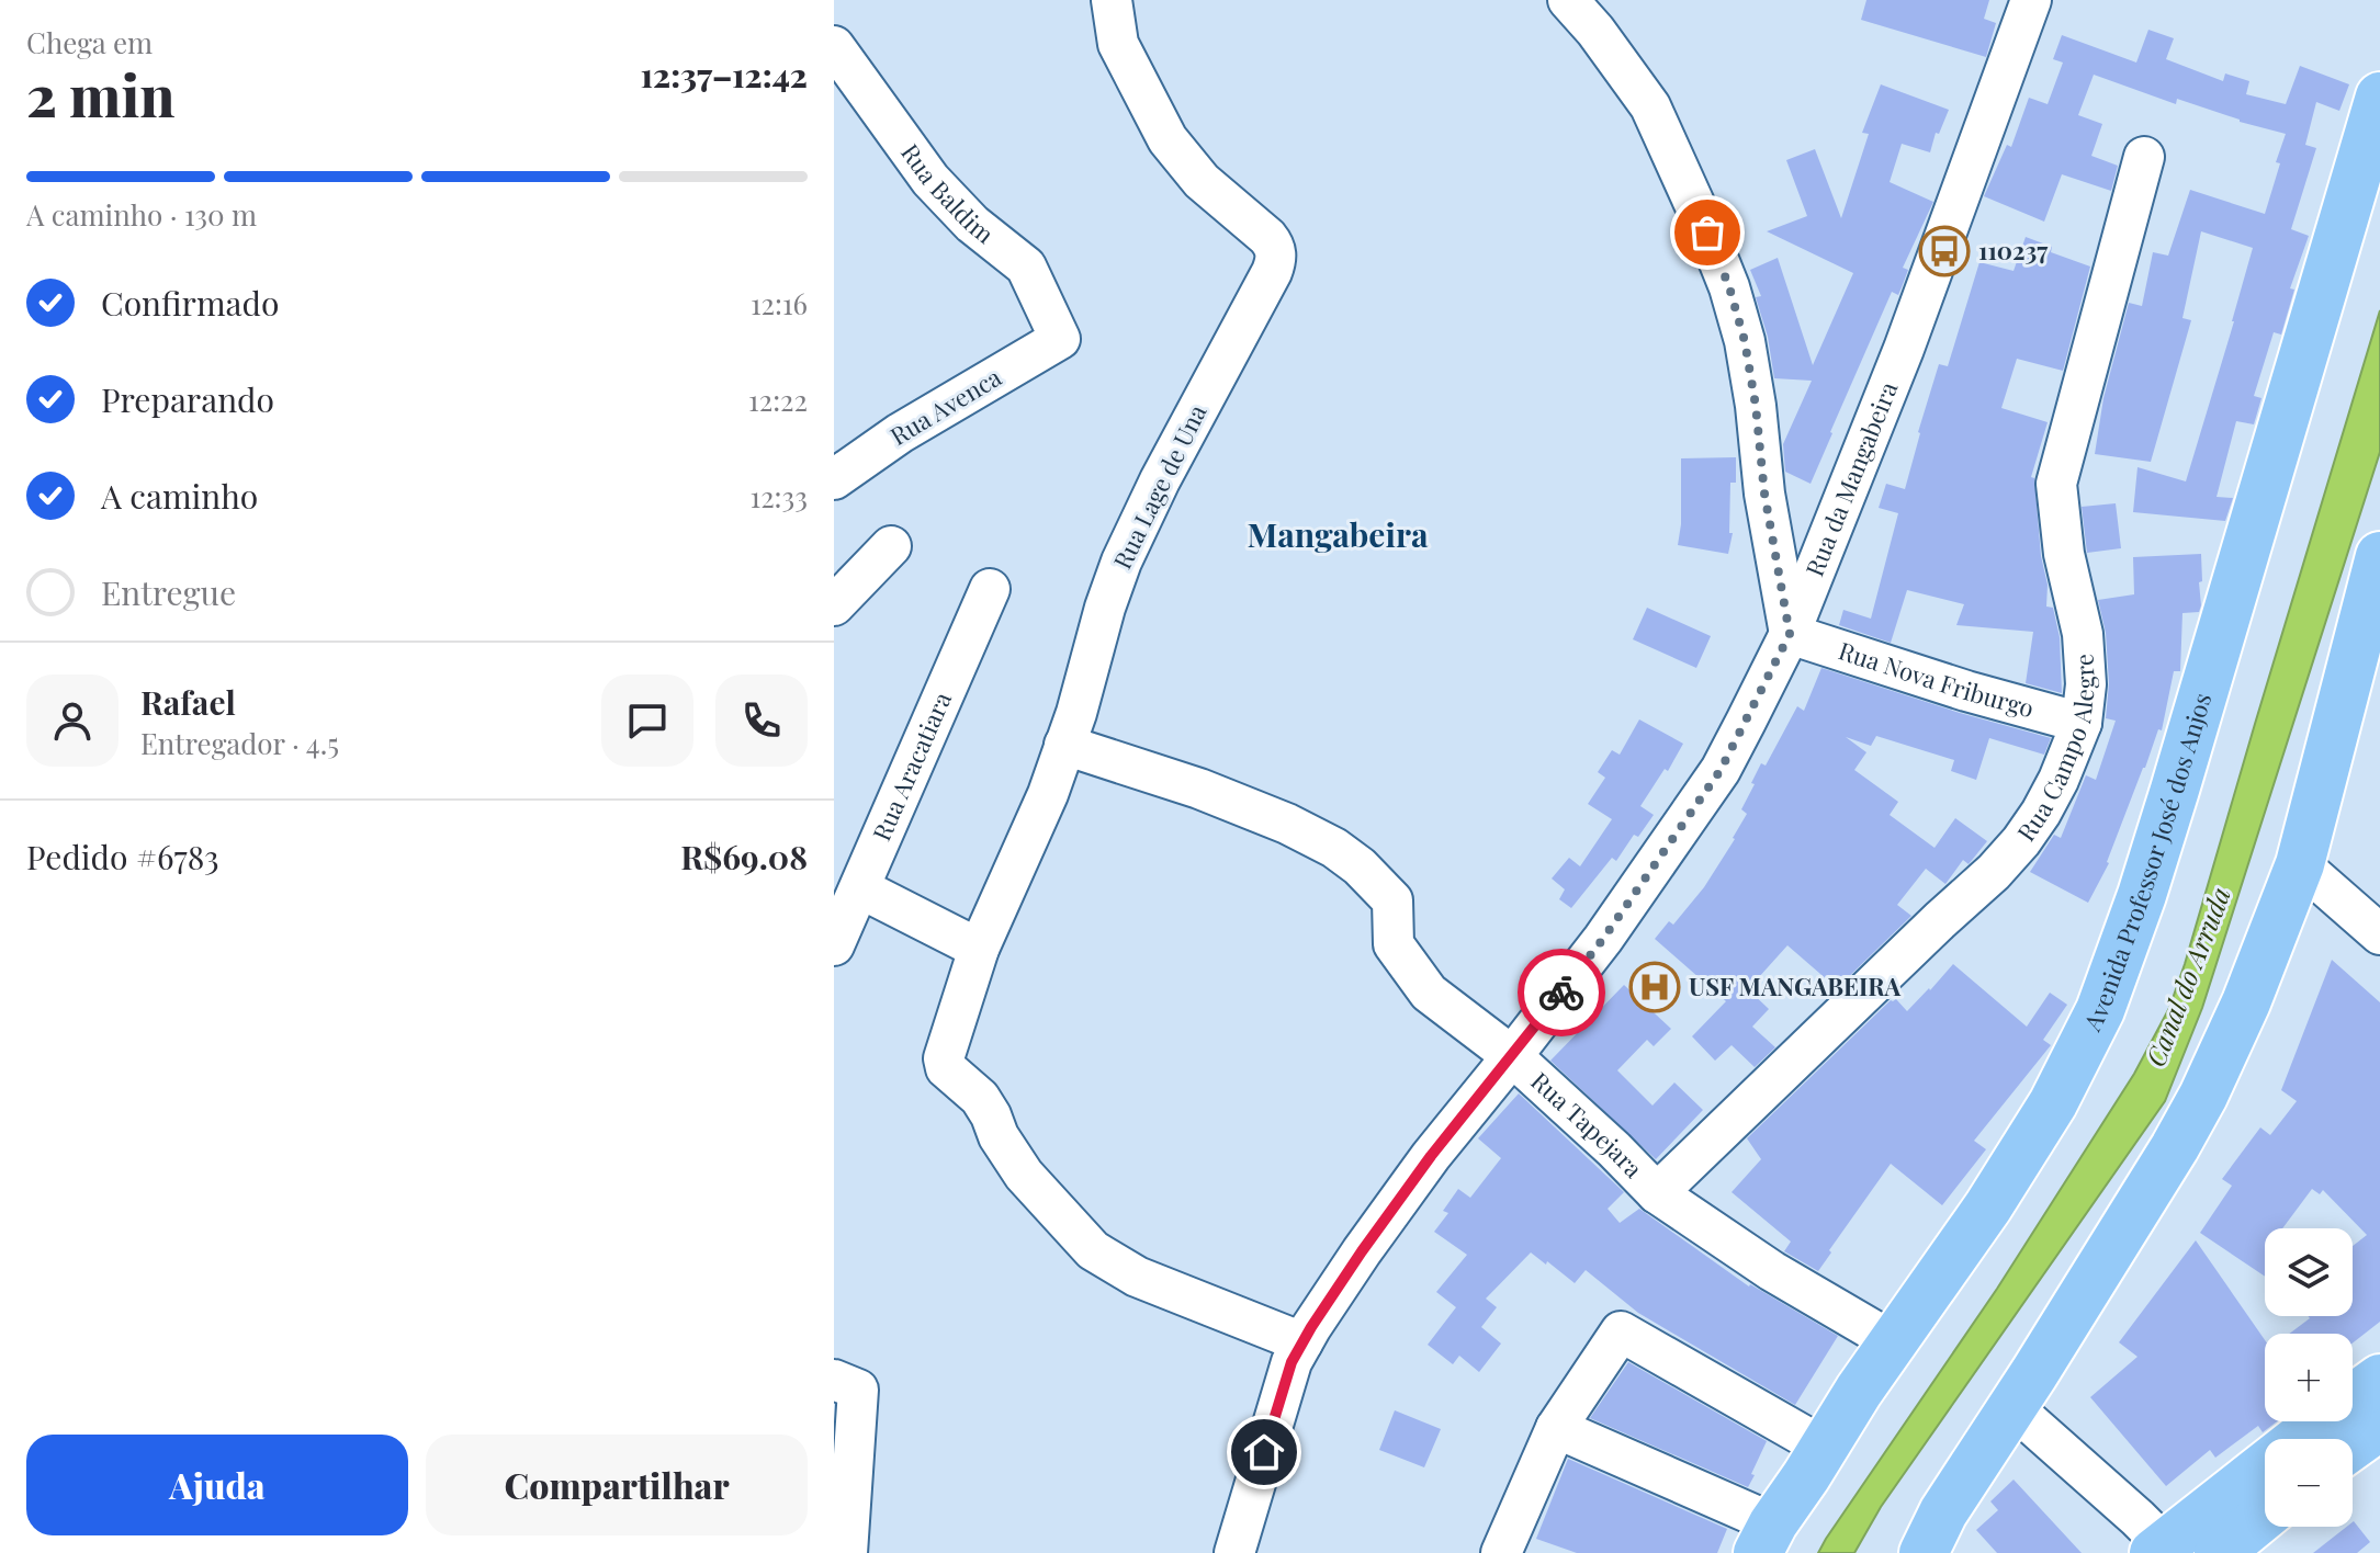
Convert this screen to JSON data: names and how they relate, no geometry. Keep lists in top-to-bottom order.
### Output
{
  "streets": {
    "main road": ["Avenida Professor José dos Anjos"],
    "street": [
      "Rua Baldim",
      "Rua Avenca",
      "Rua da Mangabeira",
      "Rua Lage de Una",
      "Rua Nova Friburgo",
      "Rua Campo Alegre",
      "Rua Aracatiara",
      "Rua Tapejara"
    ]
  },
  "crossings": [
    ["Rua Baldim", "Rua Avenca"],
    ["Rua da Mangabeira", "Rua Lage de Una"],
    ["Rua da Mangabeira", "Rua Nova Friburgo"],
    ["Rua da Mangabeira", "Rua Tapejara"],
    ["Rua Lage de Una", "Rua Tapejara"],
    ["Rua Nova Friburgo", "Rua Campo Alegre"],
    ["Rua Campo Alegre", "Rua Tapejara"],
    ["Avenida Professor José dos Anjos", "Rua Tapejara"]
  ],
  "districts": ["Mangabeira"],
  "water": ["Canal do Arruda"],
  "places": {
    "bus stop": ["110237"],
    "hospital": ["USF MANGABEIRA"]
  },
  "page": {
    "heading": ["2 min", "Chega em", "12:37–12:42"],
    "panel": [
      "Rafael",
      "Entregador · 4.5",
      "Pedido #6783",
      "R$69.08"
    ],
    "bar": "A caminho · 130 m",
    "list": [
      ["Confirmado", "12:16"],
      ["Preparando", "12:22"],
      ["A caminho", "12:33"],
      "Entregue"
    ],
    "map_buttons": ["+", "−"],
    "buttons": ["Ajuda", "Compartilhar"]
  }
}
